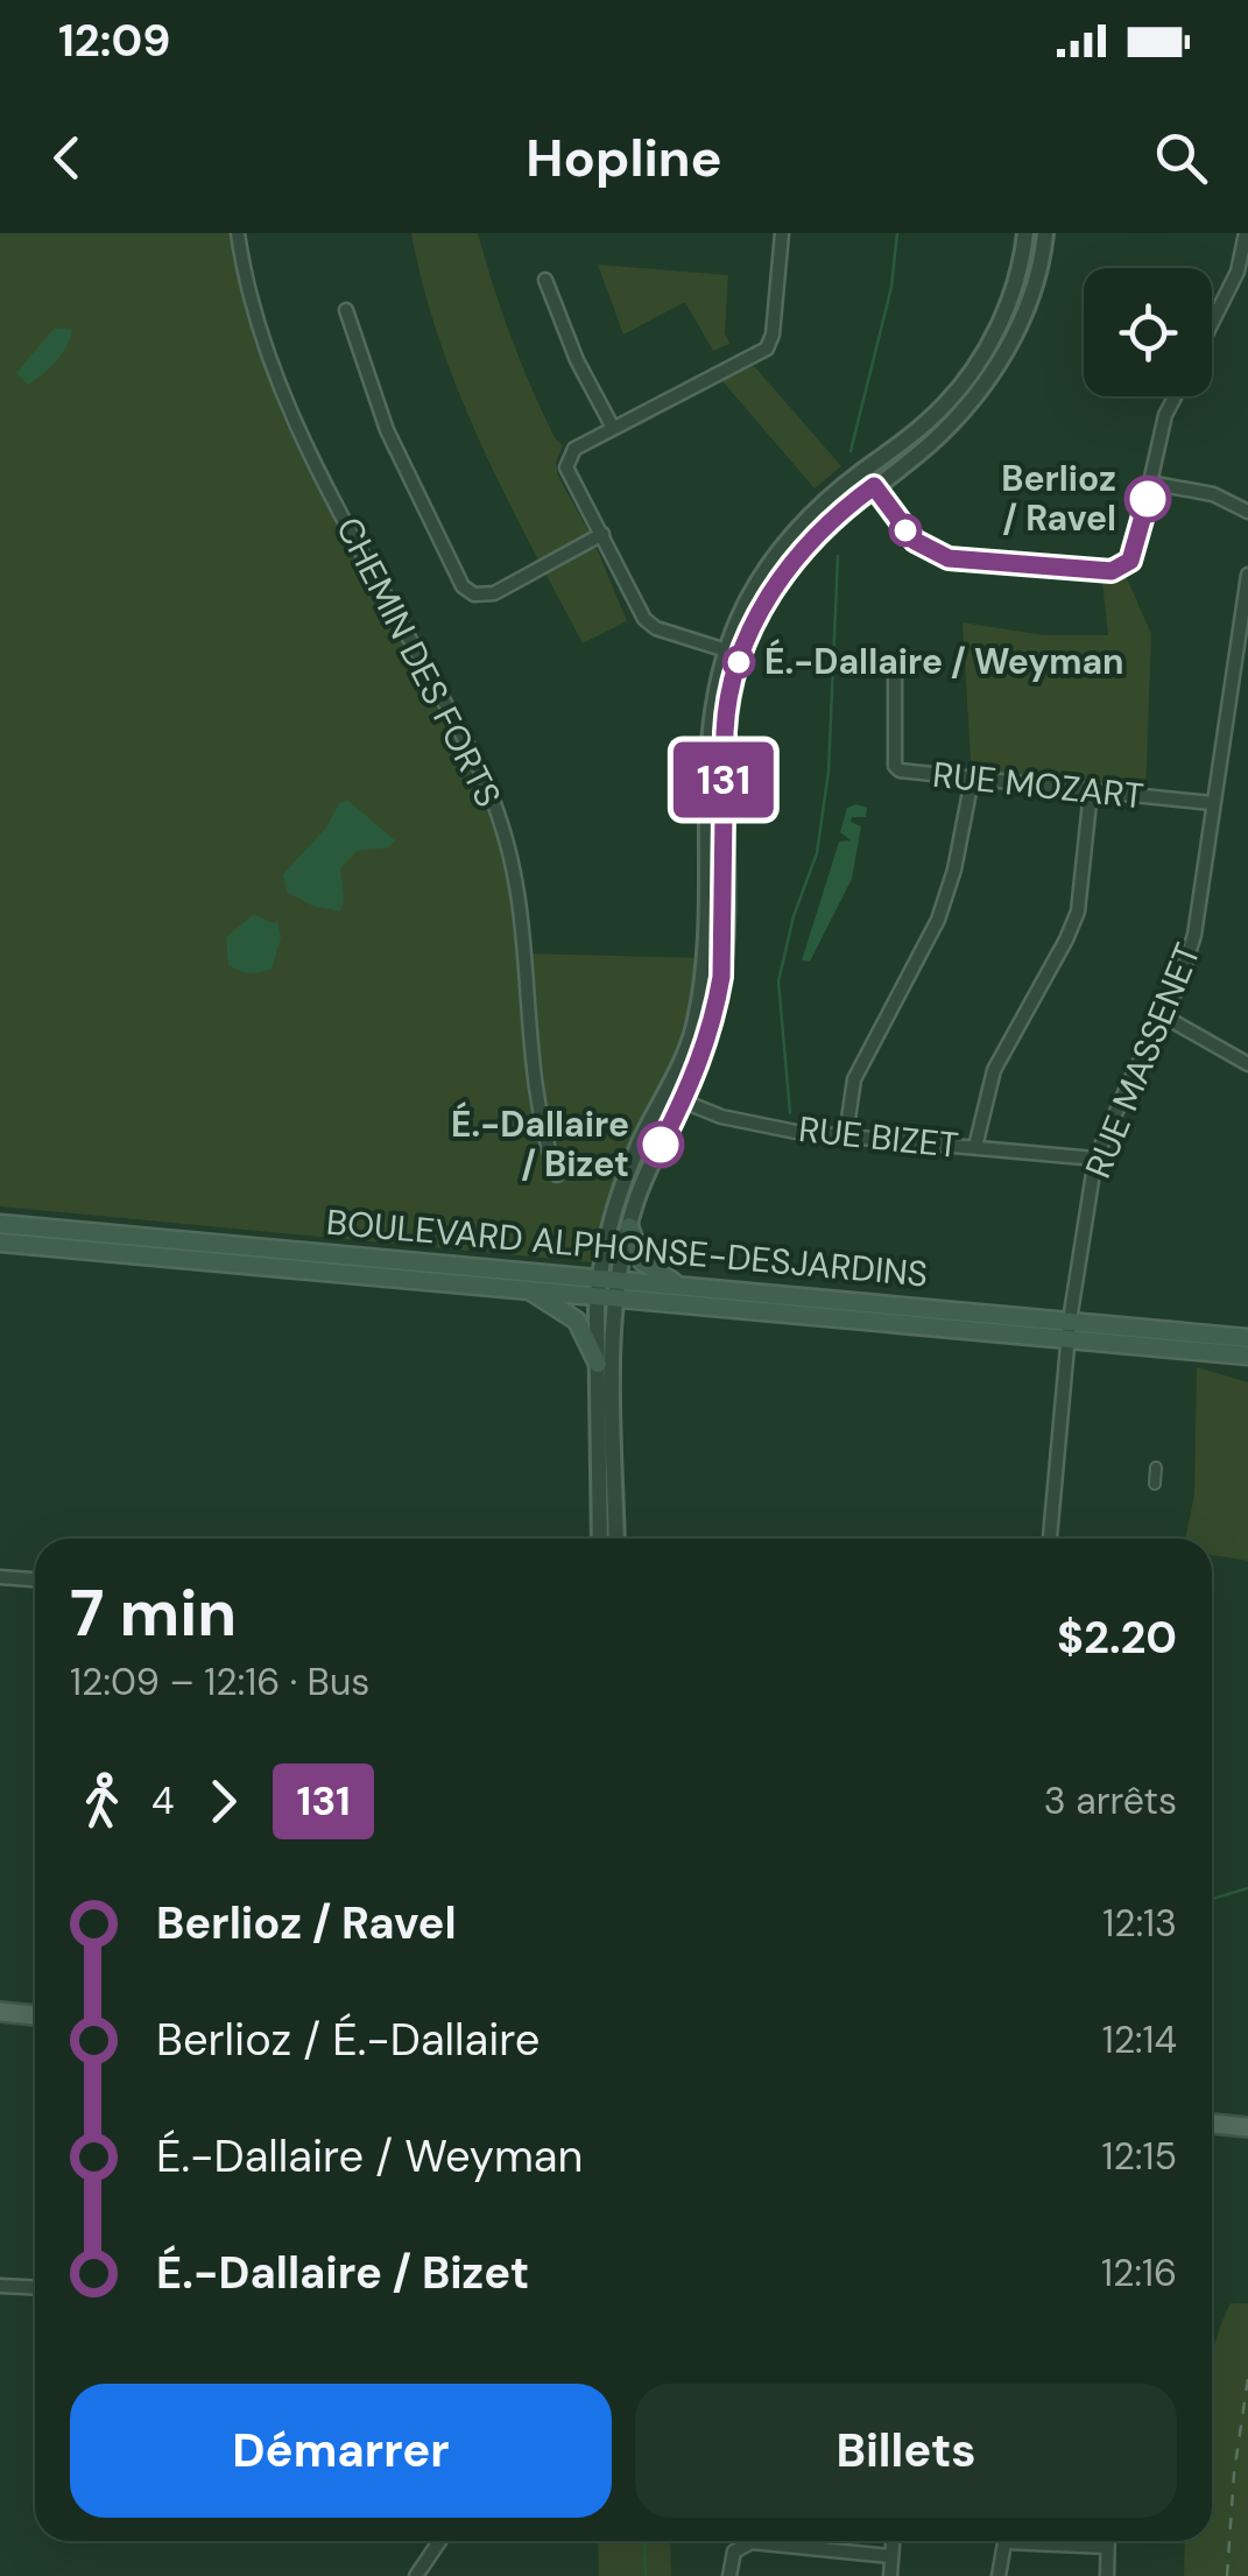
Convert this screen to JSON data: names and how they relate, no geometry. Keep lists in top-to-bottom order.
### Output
{
  "streets": {
    "main road": ["BOULEVARD ALPHONSE-DESJARDINS"],
    "street": [
      "CHEMIN DES FORTS",
      "RUE MOZART",
      "RUE MASSENET",
      "RUE BIZET"
    ]
  },
  "crossings": [
    ["RUE MOZART", "RUE MASSENET"],
    ["RUE MASSENET", "RUE BIZET"],
    ["RUE MASSENET", "BOULEVARD ALPHONSE-DESJARDINS"]
  ],
  "places": ["Berlioz / Ravel", "É.-Dallaire / Weyman", "É.-Dallaire / Bizet"],
  "lines": ["bus line 131"],
  "page": {
    "status": "12:09",
    "header": "Hopline",
    "on_map": "131",
    "heading": ["7 min", "12:09 – 12:16 · Bus", "$2.20"],
    "legs": ["4", "131", "3 arrêts"],
    "list": [
      {
        "name": "Berlioz / Ravel",
        "value": "12:13"
      },
      {
        "name": "Berlioz / É.-Dallaire",
        "value": "12:14"
      },
      {
        "name": "É.-Dallaire / Weyman",
        "value": "12:15"
      },
      {
        "name": "É.-Dallaire / Bizet",
        "value": "12:16"
      }
    ],
    "buttons": ["Démarrer", "Billets"]
  }
}
